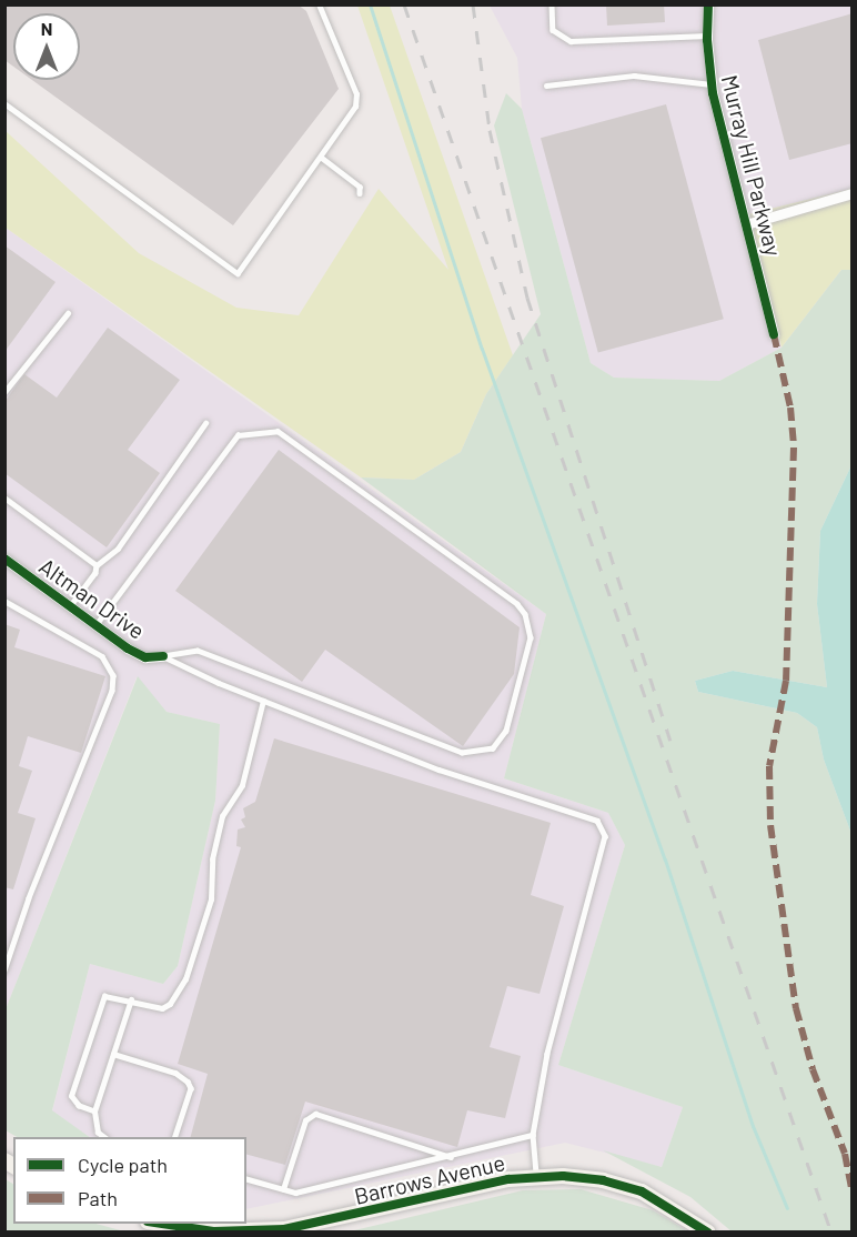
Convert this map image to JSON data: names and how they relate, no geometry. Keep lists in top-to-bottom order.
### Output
{
  "streets": {
    "street": ["Murray Hill Parkway", "Altman Drive", "Barrows Avenue"]
  },
  "legend": ["Cycle path", "Path"],
  "north": "top"
}
